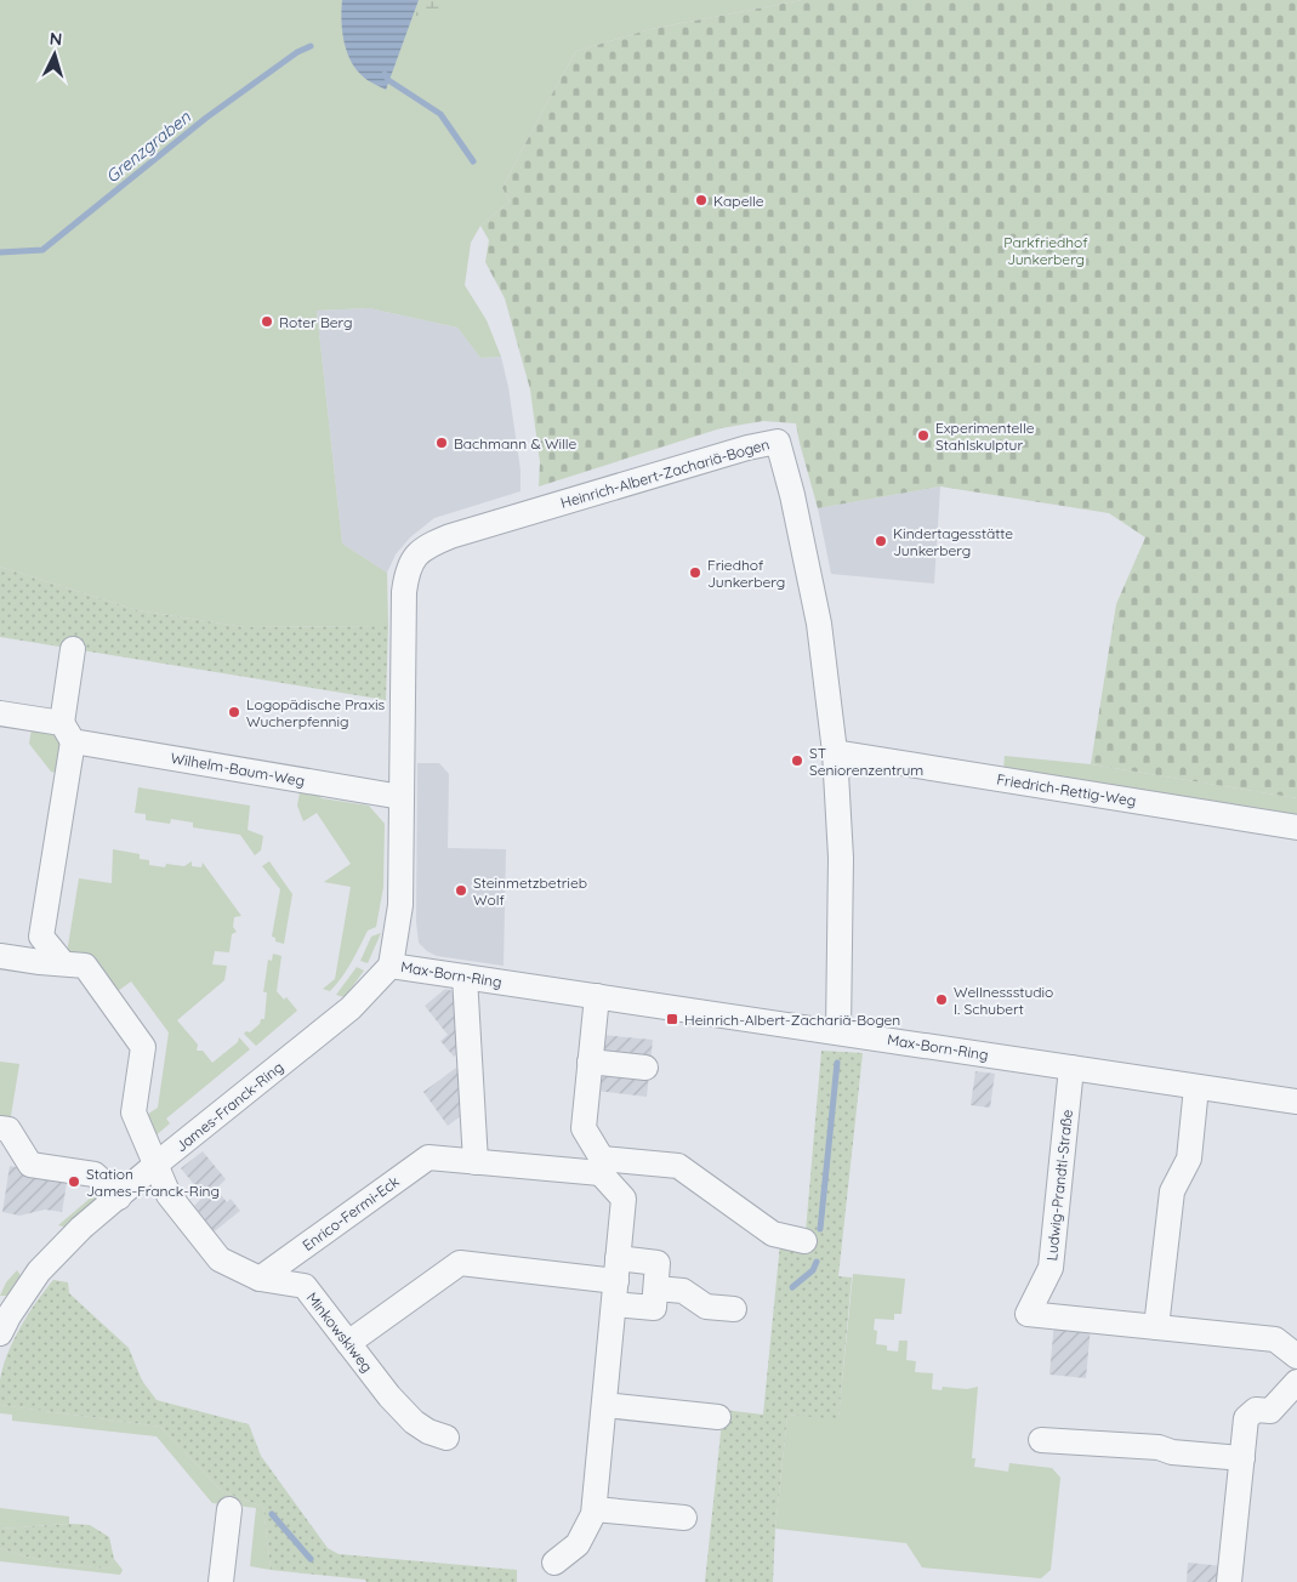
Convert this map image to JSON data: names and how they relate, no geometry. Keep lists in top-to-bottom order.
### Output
{
  "streets": {
    "street": [
      "Heinrich-Albert-Zachariä-Bogen",
      "Wilhelm-Baum-Weg",
      "Friedrich-Rettig-Weg",
      "Max-Born-Ring",
      "James-Franck-Ring",
      "Ludwig-Prandtl-Straße",
      "Enrico-Fermi-Eck",
      "Minkowskiweg"
    ]
  },
  "crossings": [
    ["Heinrich-Albert-Zachariä-Bogen", "Wilhelm-Baum-Weg"],
    ["Heinrich-Albert-Zachariä-Bogen", "Friedrich-Rettig-Weg"],
    ["Heinrich-Albert-Zachariä-Bogen", "Max-Born-Ring"],
    ["Heinrich-Albert-Zachariä-Bogen", "James-Franck-Ring"],
    ["Max-Born-Ring", "James-Franck-Ring"],
    ["Max-Born-Ring", "Ludwig-Prandtl-Straße"],
    ["James-Franck-Ring", "Minkowskiweg"],
    ["Enrico-Fermi-Eck", "Minkowskiweg"]
  ],
  "water": ["Grenzgraben"],
  "parks": ["Parkfriedhof Junkerberg"],
  "places": {
    "other": [
      "Kapelle",
      "Roter Berg",
      "Experimentelle Stahlskulptur",
      "Bachmann & Wille",
      "Kindertagesstätte Junkerberg",
      "Friedhof Junkerberg",
      "Logopädische Praxis Wucherpfennig",
      "ST Seniorenzentrum",
      "Steinmetzbetrieb Wolf",
      "Wellnessstudio I. Schubert",
      "Station James-Franck-Ring"
    ],
    "transit": ["Heinrich-Albert-Zachariä-Bogen"]
  },
  "north": "top"
}
